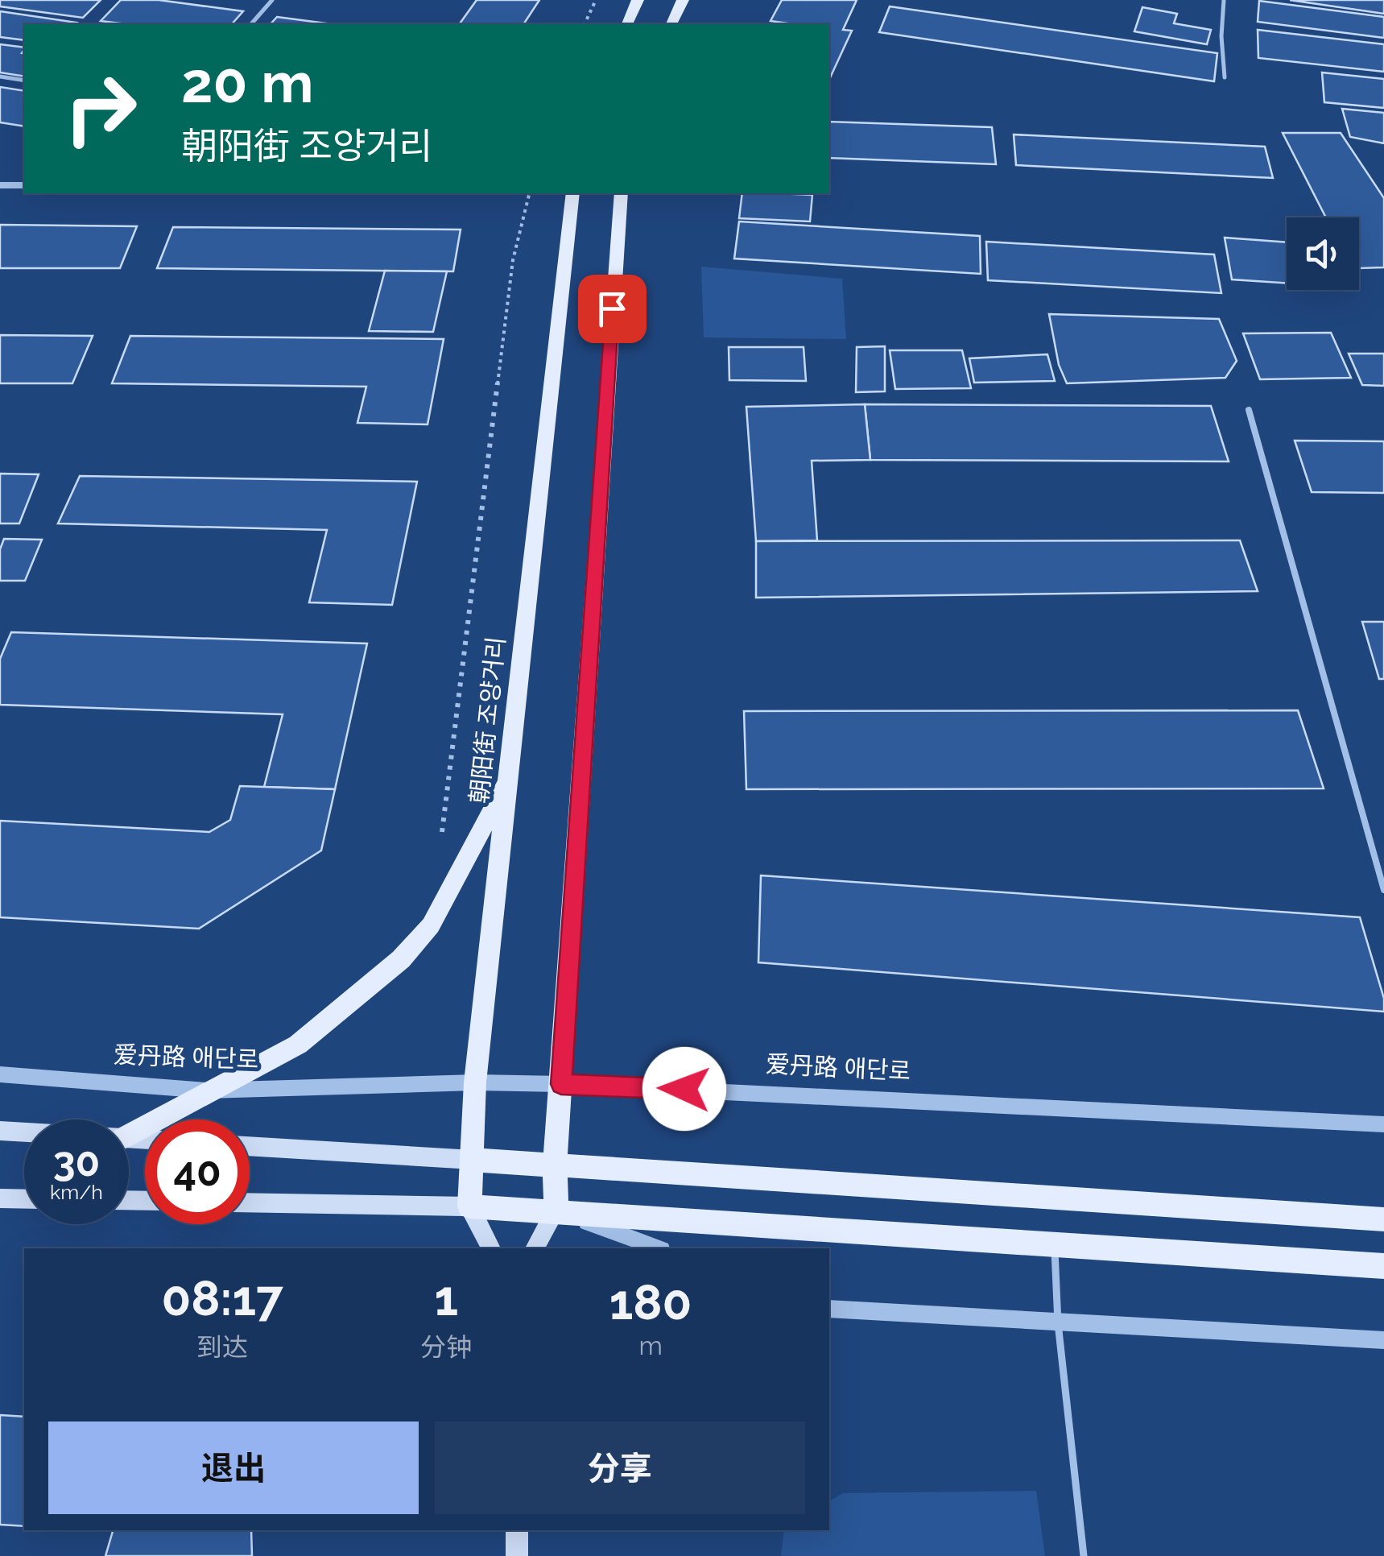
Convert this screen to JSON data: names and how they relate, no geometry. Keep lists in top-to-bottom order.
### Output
{
  "streets": {
    "main road": ["朝阳街 조양거리"],
    "street": ["爱丹路 애단로"]
  },
  "crossings": [
    ["朝阳街 조양거리", "爱丹路 애단로"]
  ],
  "page": {
    "turn": ["20 m", "朝阳街 조양거리"],
    "speed": "30 km/h",
    "limit": "40",
    "eta": [
      "08:17",
      "到达",
      "1",
      "分钟",
      "180",
      "m"
    ],
    "buttons": ["退出", "分享"]
  }
}
